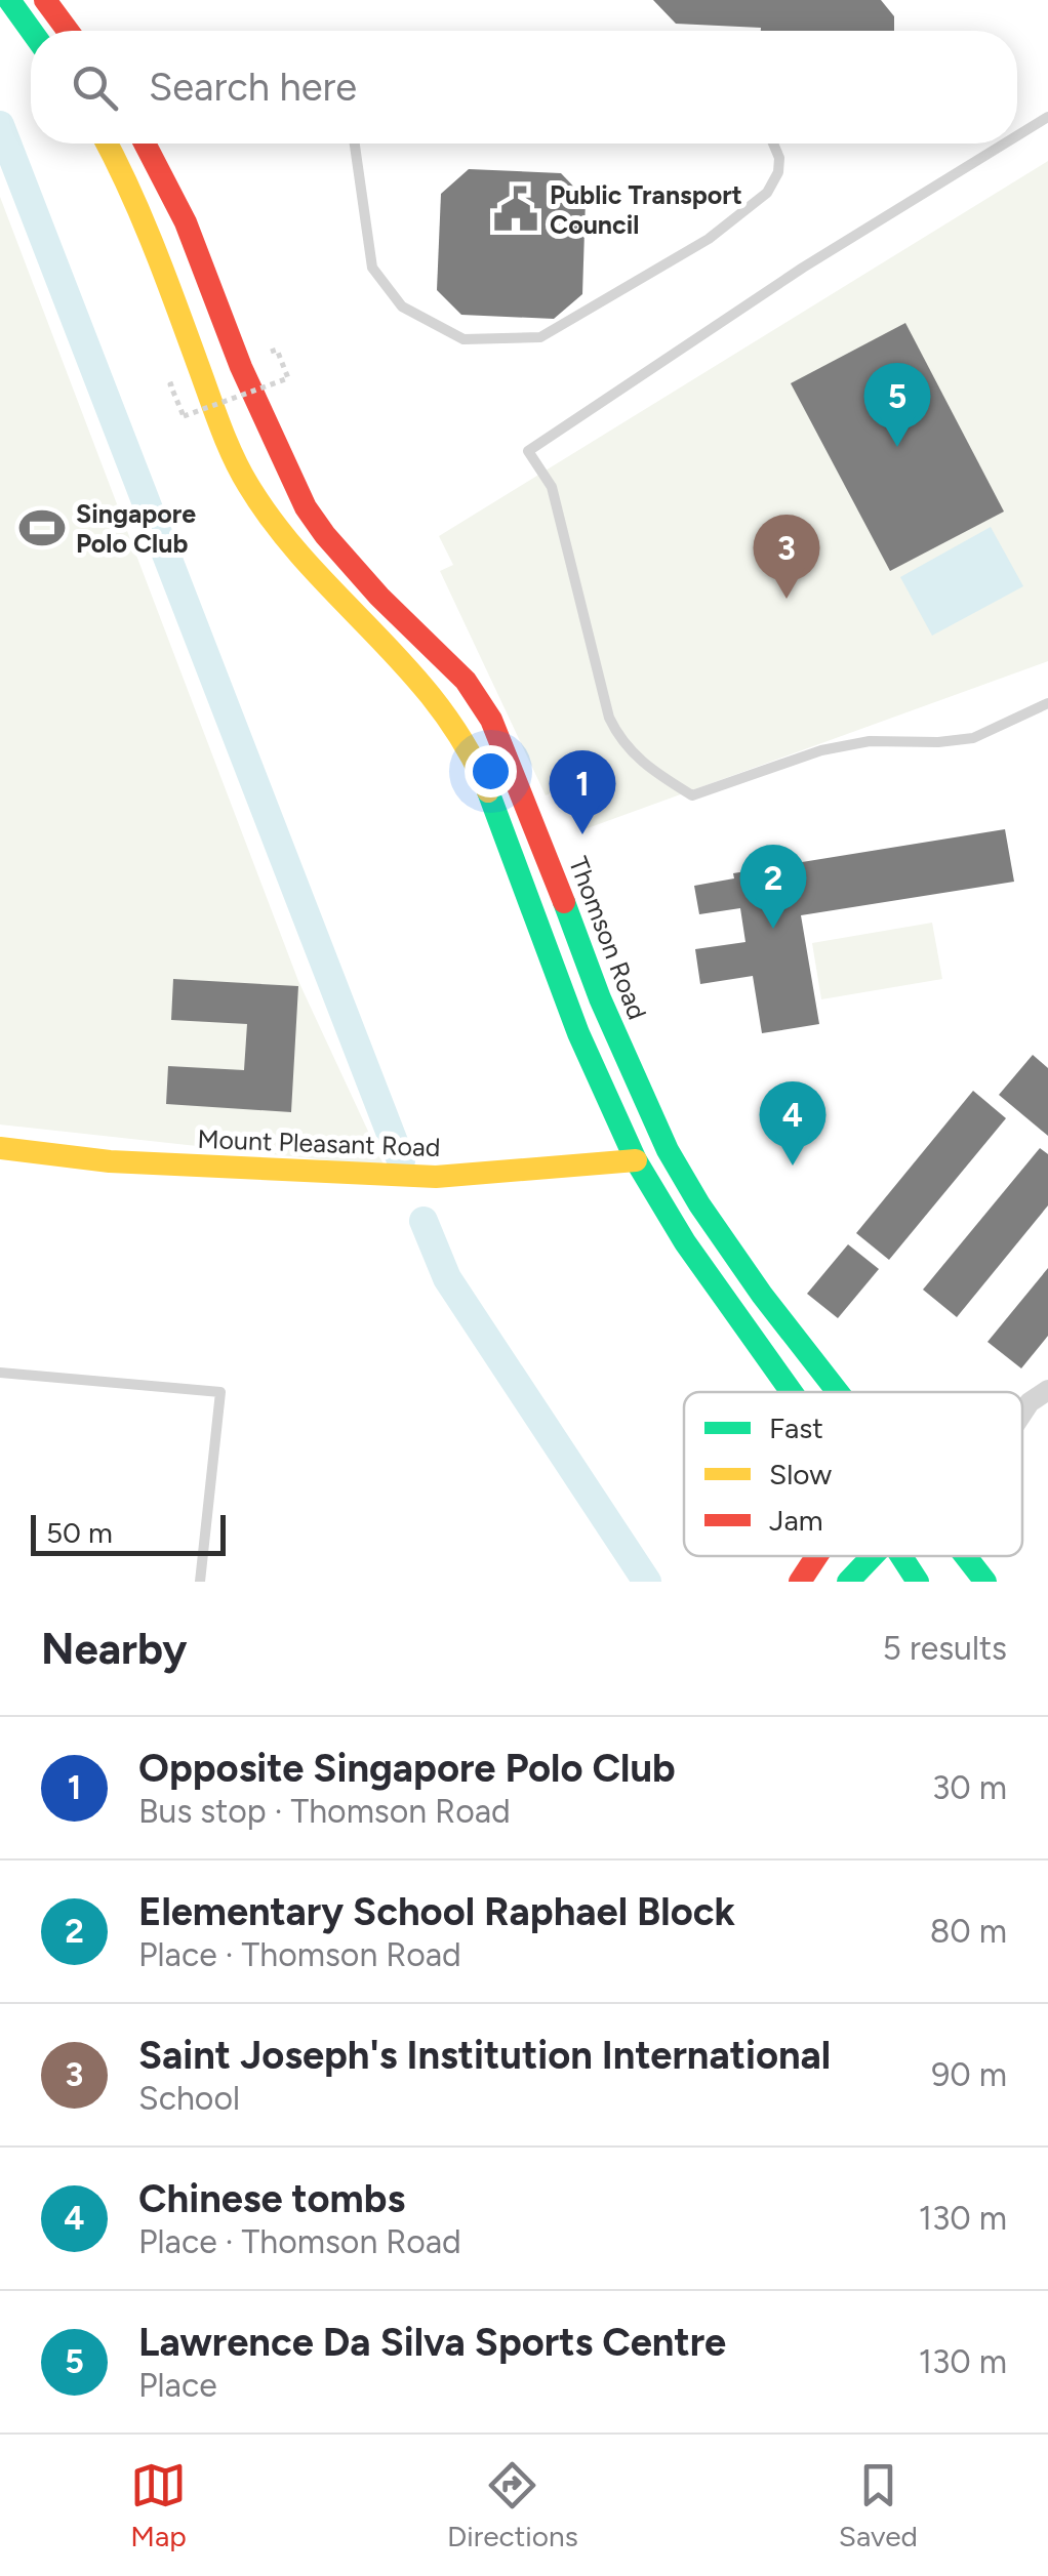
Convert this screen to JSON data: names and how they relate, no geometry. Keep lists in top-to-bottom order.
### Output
{
  "streets": {
    "main road": ["Thomson Road", "Mount Pleasant Road"]
  },
  "places": {
    "public building": ["Public Transport Council"],
    "sports": ["Singapore Polo Club"]
  },
  "legend": ["Fast", "Slow", "Jam"],
  "scale_bar": "50 m",
  "page": {
    "search": "Search here",
    "pins": [
      "5",
      "3",
      "1",
      "2",
      "4"
    ],
    "scale": "50 m",
    "heading": ["Nearby", "5 results"],
    "list": [
      {
        "mark": "1",
        "name": "Opposite Singapore Polo Club",
        "note": "Bus stop · Thomson Road",
        "value": "30 m"
      },
      {
        "mark": "2",
        "name": "Elementary School Raphael Block",
        "note": "Place · Thomson Road",
        "value": "80 m"
      },
      {
        "mark": "3",
        "name": "Saint Joseph's Institution International",
        "note": "School",
        "value": "90 m"
      },
      {
        "mark": "4",
        "name": "Chinese tombs",
        "note": "Place · Thomson Road",
        "value": "130 m"
      },
      {
        "mark": "5",
        "name": "Lawrence Da Silva Sports Centre",
        "note": "Place",
        "value": "130 m"
      }
    ],
    "nav": ["Map", "Directions", "Saved"]
  }
}
